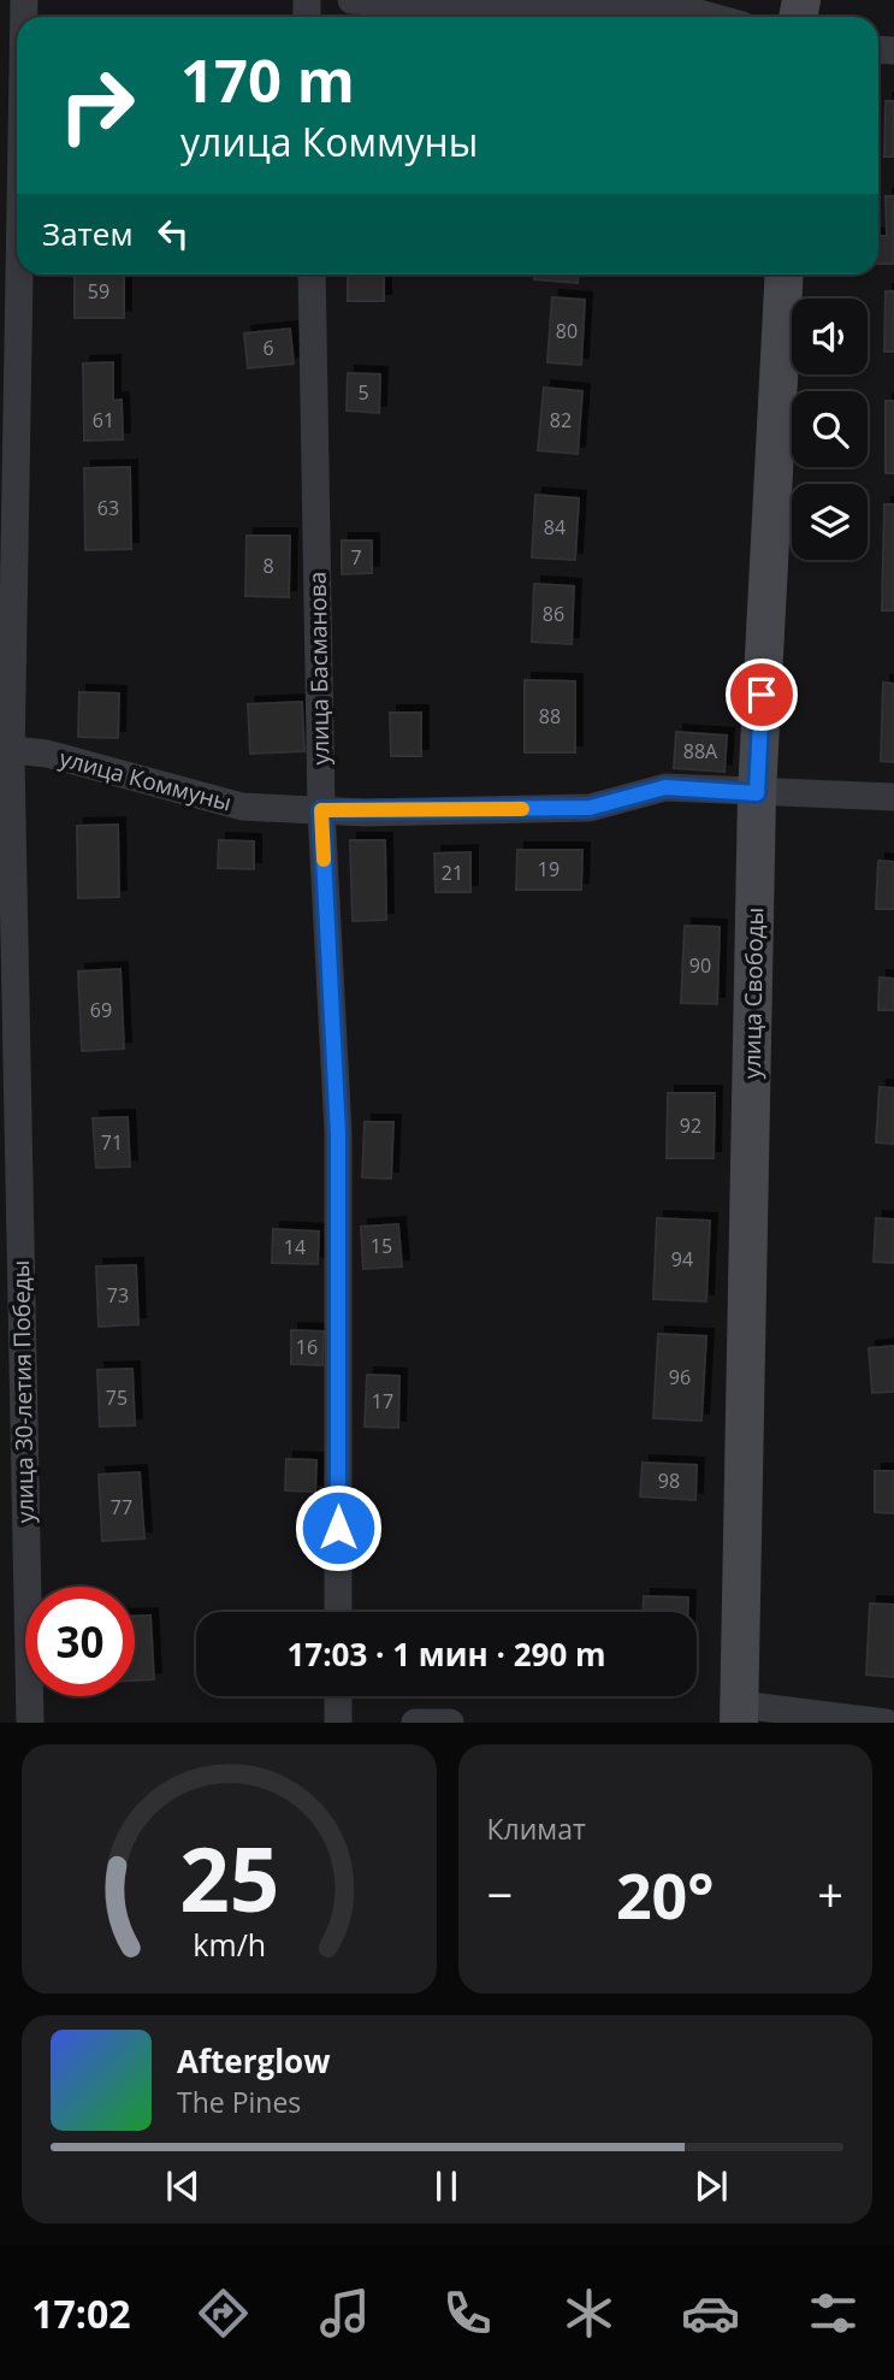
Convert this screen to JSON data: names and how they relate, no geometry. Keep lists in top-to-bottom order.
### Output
{
  "streets": {
    "street": [
      "улица Басманова",
      "улица Коммуны",
      "улица Свободы",
      "улица 30-летия Победы"
    ]
  },
  "crossings": [
    ["улица Басманова", "улица Коммуны"],
    ["улица Коммуны", "улица Свободы"],
    ["улица Коммуны", "улица 30-летия Победы"]
  ],
  "house_numbers": [
    "59",
    "80",
    "6",
    "5",
    "61",
    "82",
    "63",
    "84",
    "7",
    "8",
    "86",
    "88",
    "88А",
    "19",
    "21",
    "90",
    "69",
    "92",
    "71",
    "15",
    "14",
    "94",
    "73",
    "16",
    "96",
    "75",
    "17",
    "98",
    "77"
  ],
  "page": {
    "turn": ["170 m", "улица Коммуны"],
    "then": "Затем",
    "limit": "30",
    "trip": "17:03 · 1 мин · 290 m",
    "tile": "Климат",
    "heat": ["−", "20°", "+"],
    "song": ["Afterglow", "The Pines"],
    "tabs": "17:02",
    "gauge": ["25", "km/h"]
  }
}
